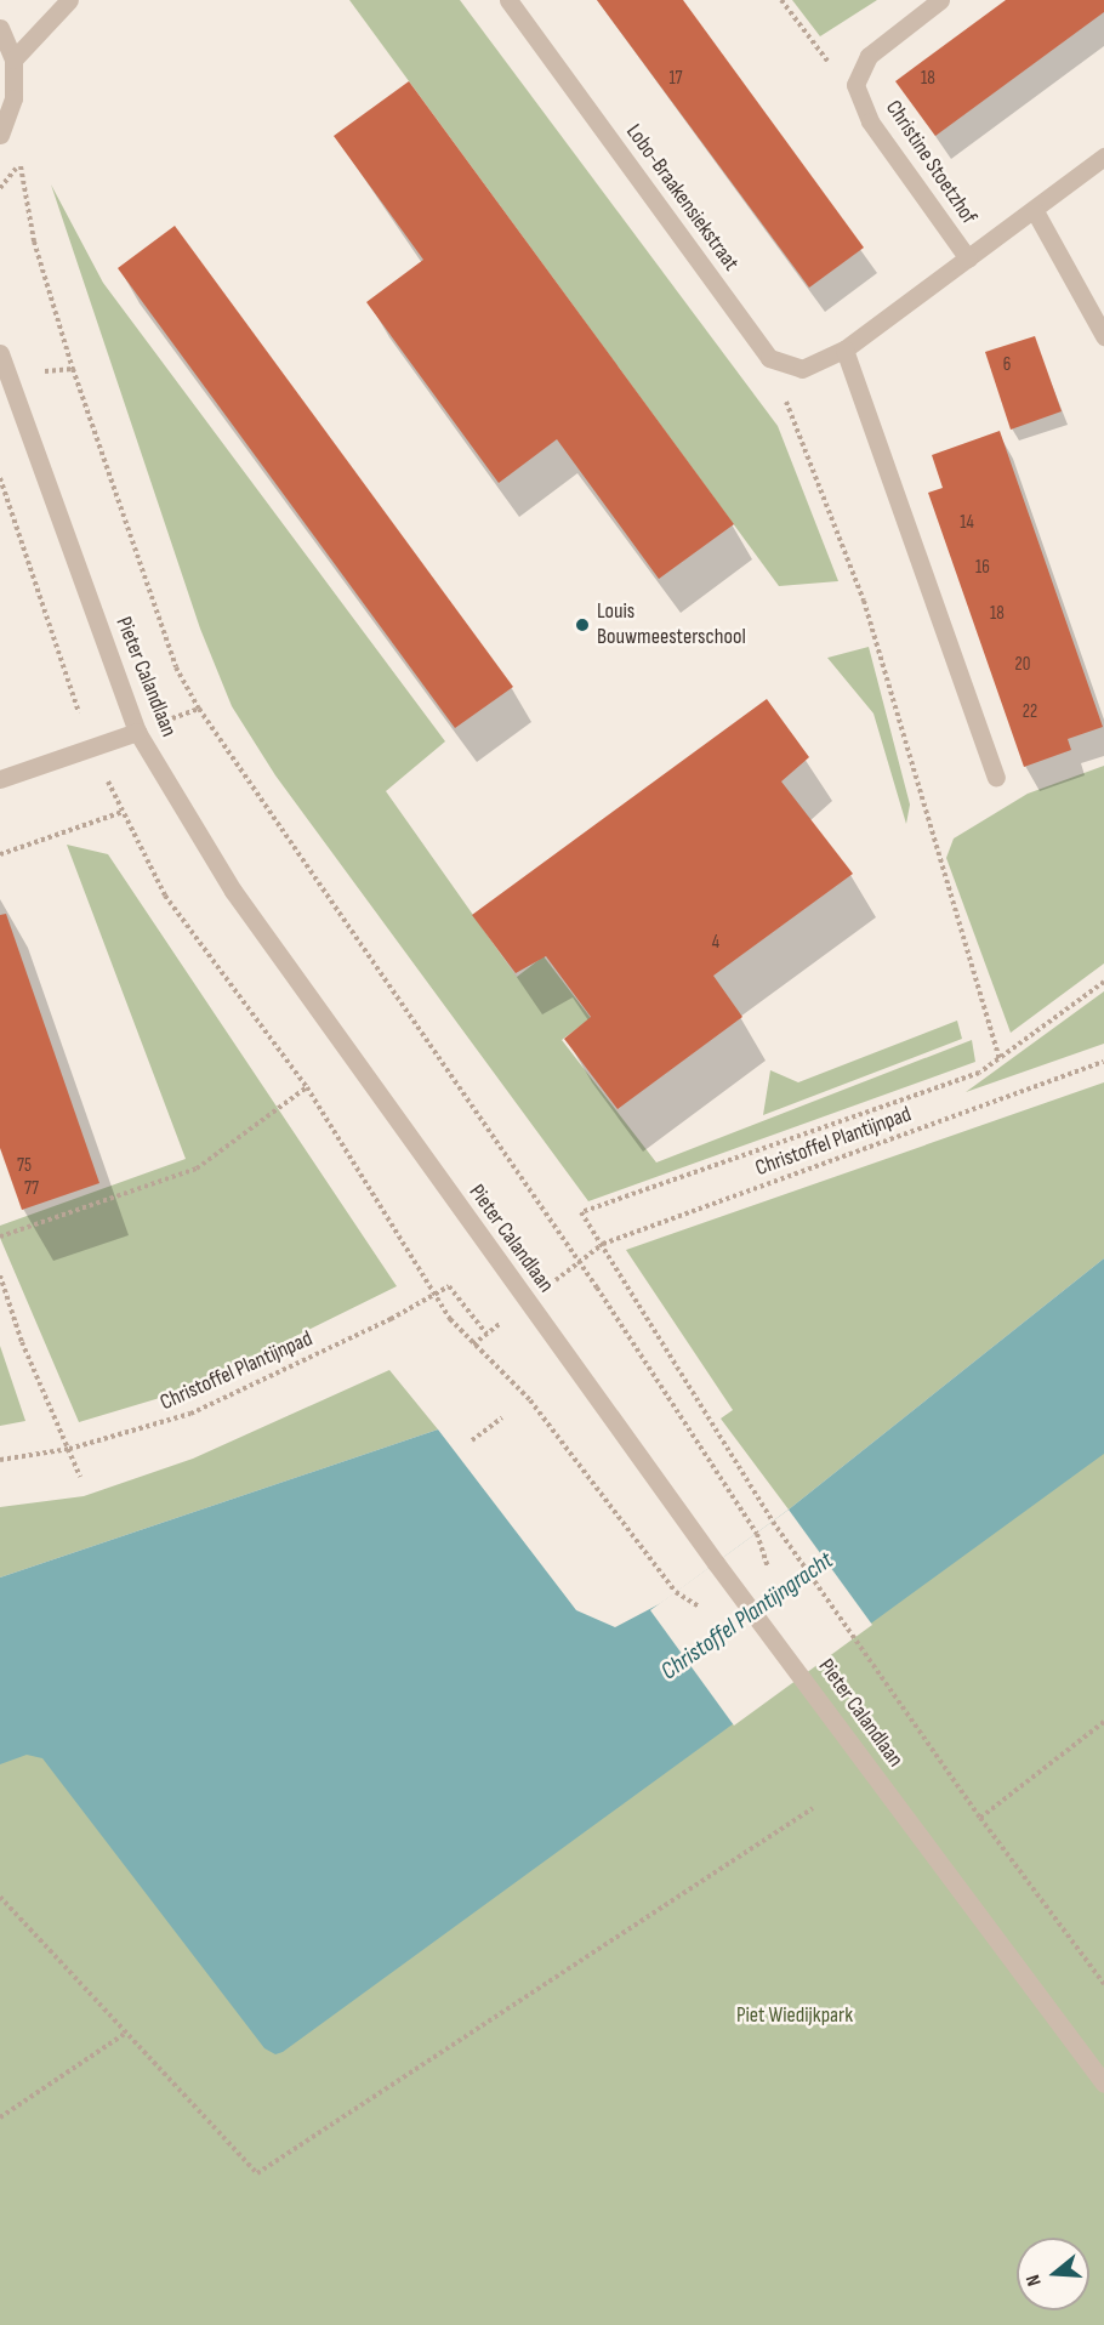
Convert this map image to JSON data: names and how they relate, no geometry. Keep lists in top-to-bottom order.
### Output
{
  "streets": {
    "street": ["Christine Stoetzhof", "Lobo-Braakensiekstraat", "Pieter Calandlaan"],
    "path": ["Christoffel Plantijnpad"]
  },
  "water": ["Christoffel Plantijngracht"],
  "parks": ["Piet Wiedijkpark"],
  "places": ["Louis Bouwmeesterschool"],
  "house_numbers": [
    "17",
    "18",
    "6",
    "14",
    "16",
    "18",
    "20",
    "22",
    "4",
    "75",
    "77"
  ],
  "north": "left"
}
